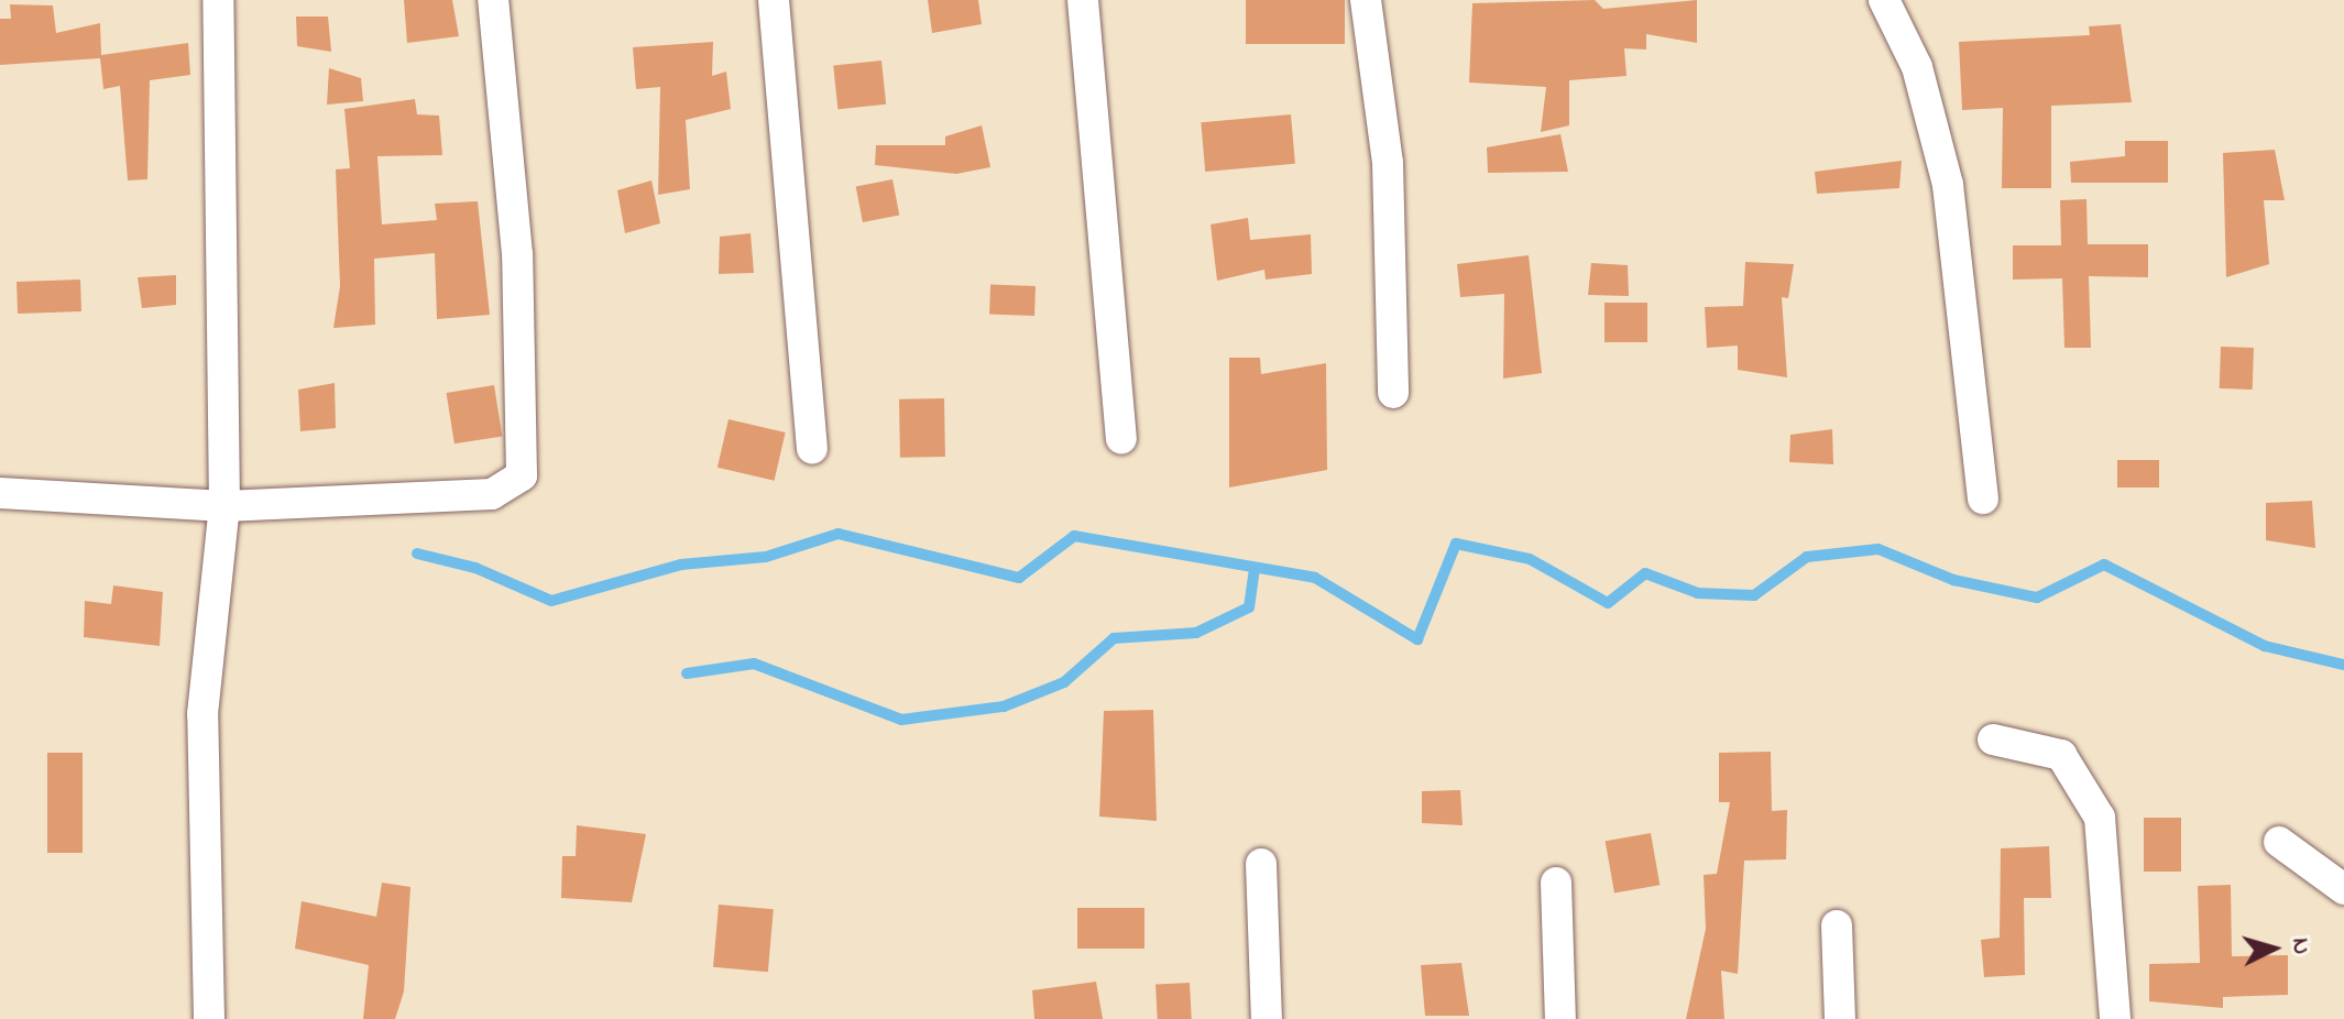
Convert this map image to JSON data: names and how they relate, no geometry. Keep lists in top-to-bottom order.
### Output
{
  "north": "right"
}
